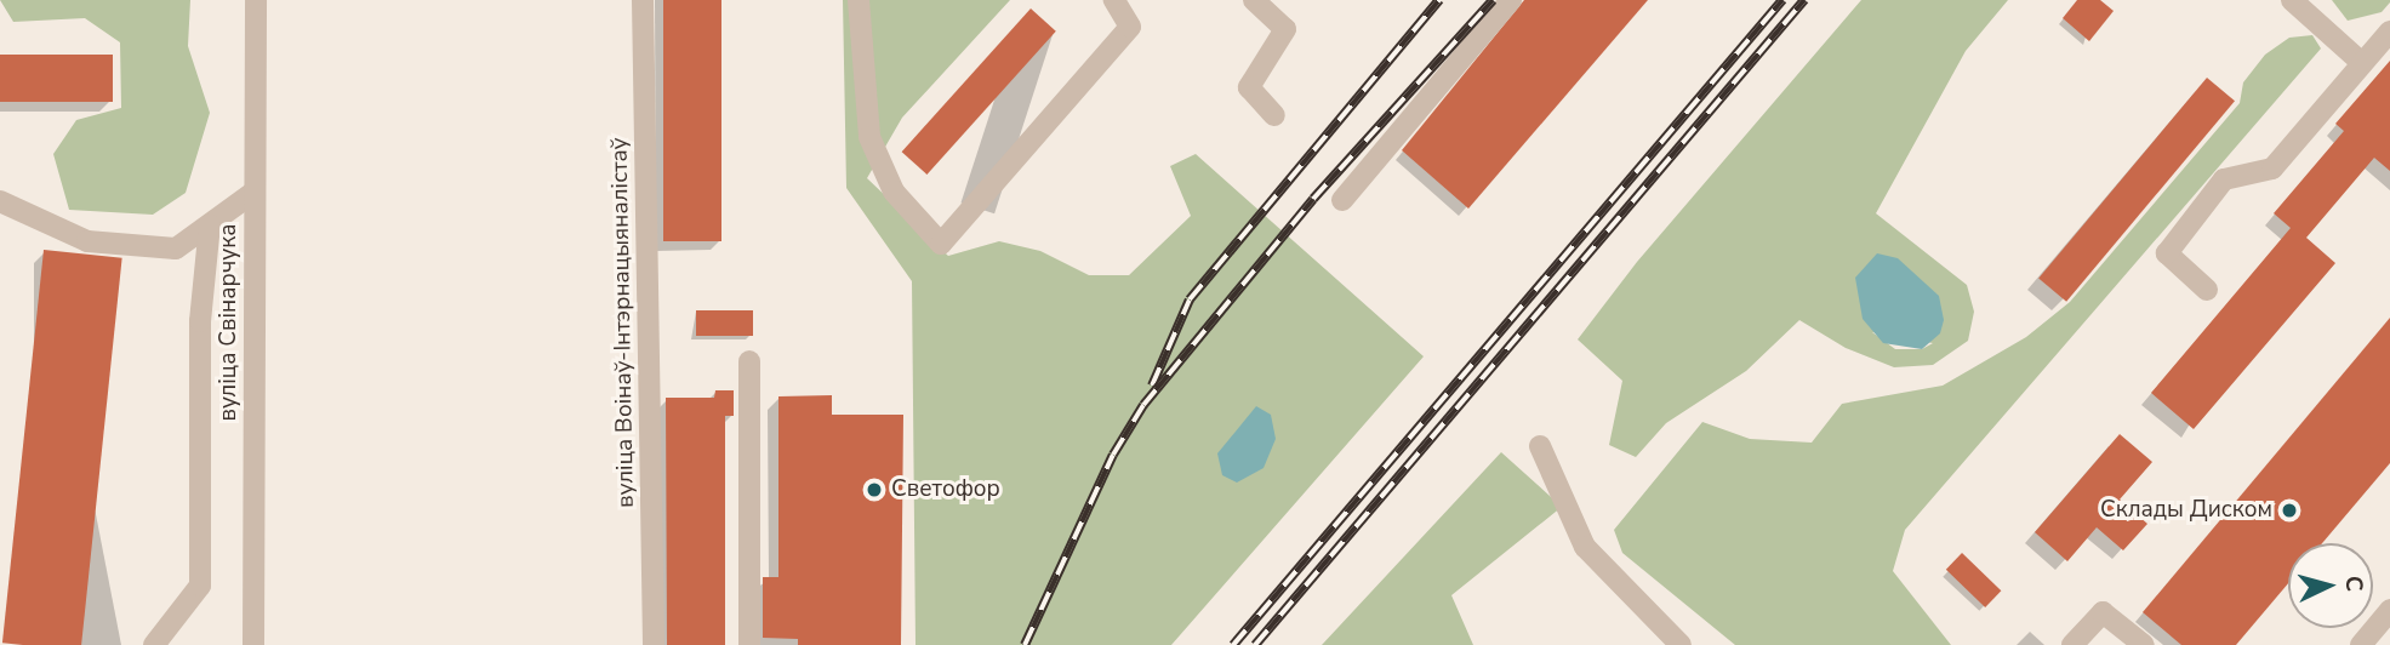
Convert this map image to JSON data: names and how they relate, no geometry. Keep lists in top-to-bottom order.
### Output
{
  "streets": {
    "street": ["вуліца Свінарчука", "вуліца Воінаў-Інтэрнацыяналістаў"]
  },
  "places": ["Светофор", "Склады Диском"],
  "north": "right"
}
